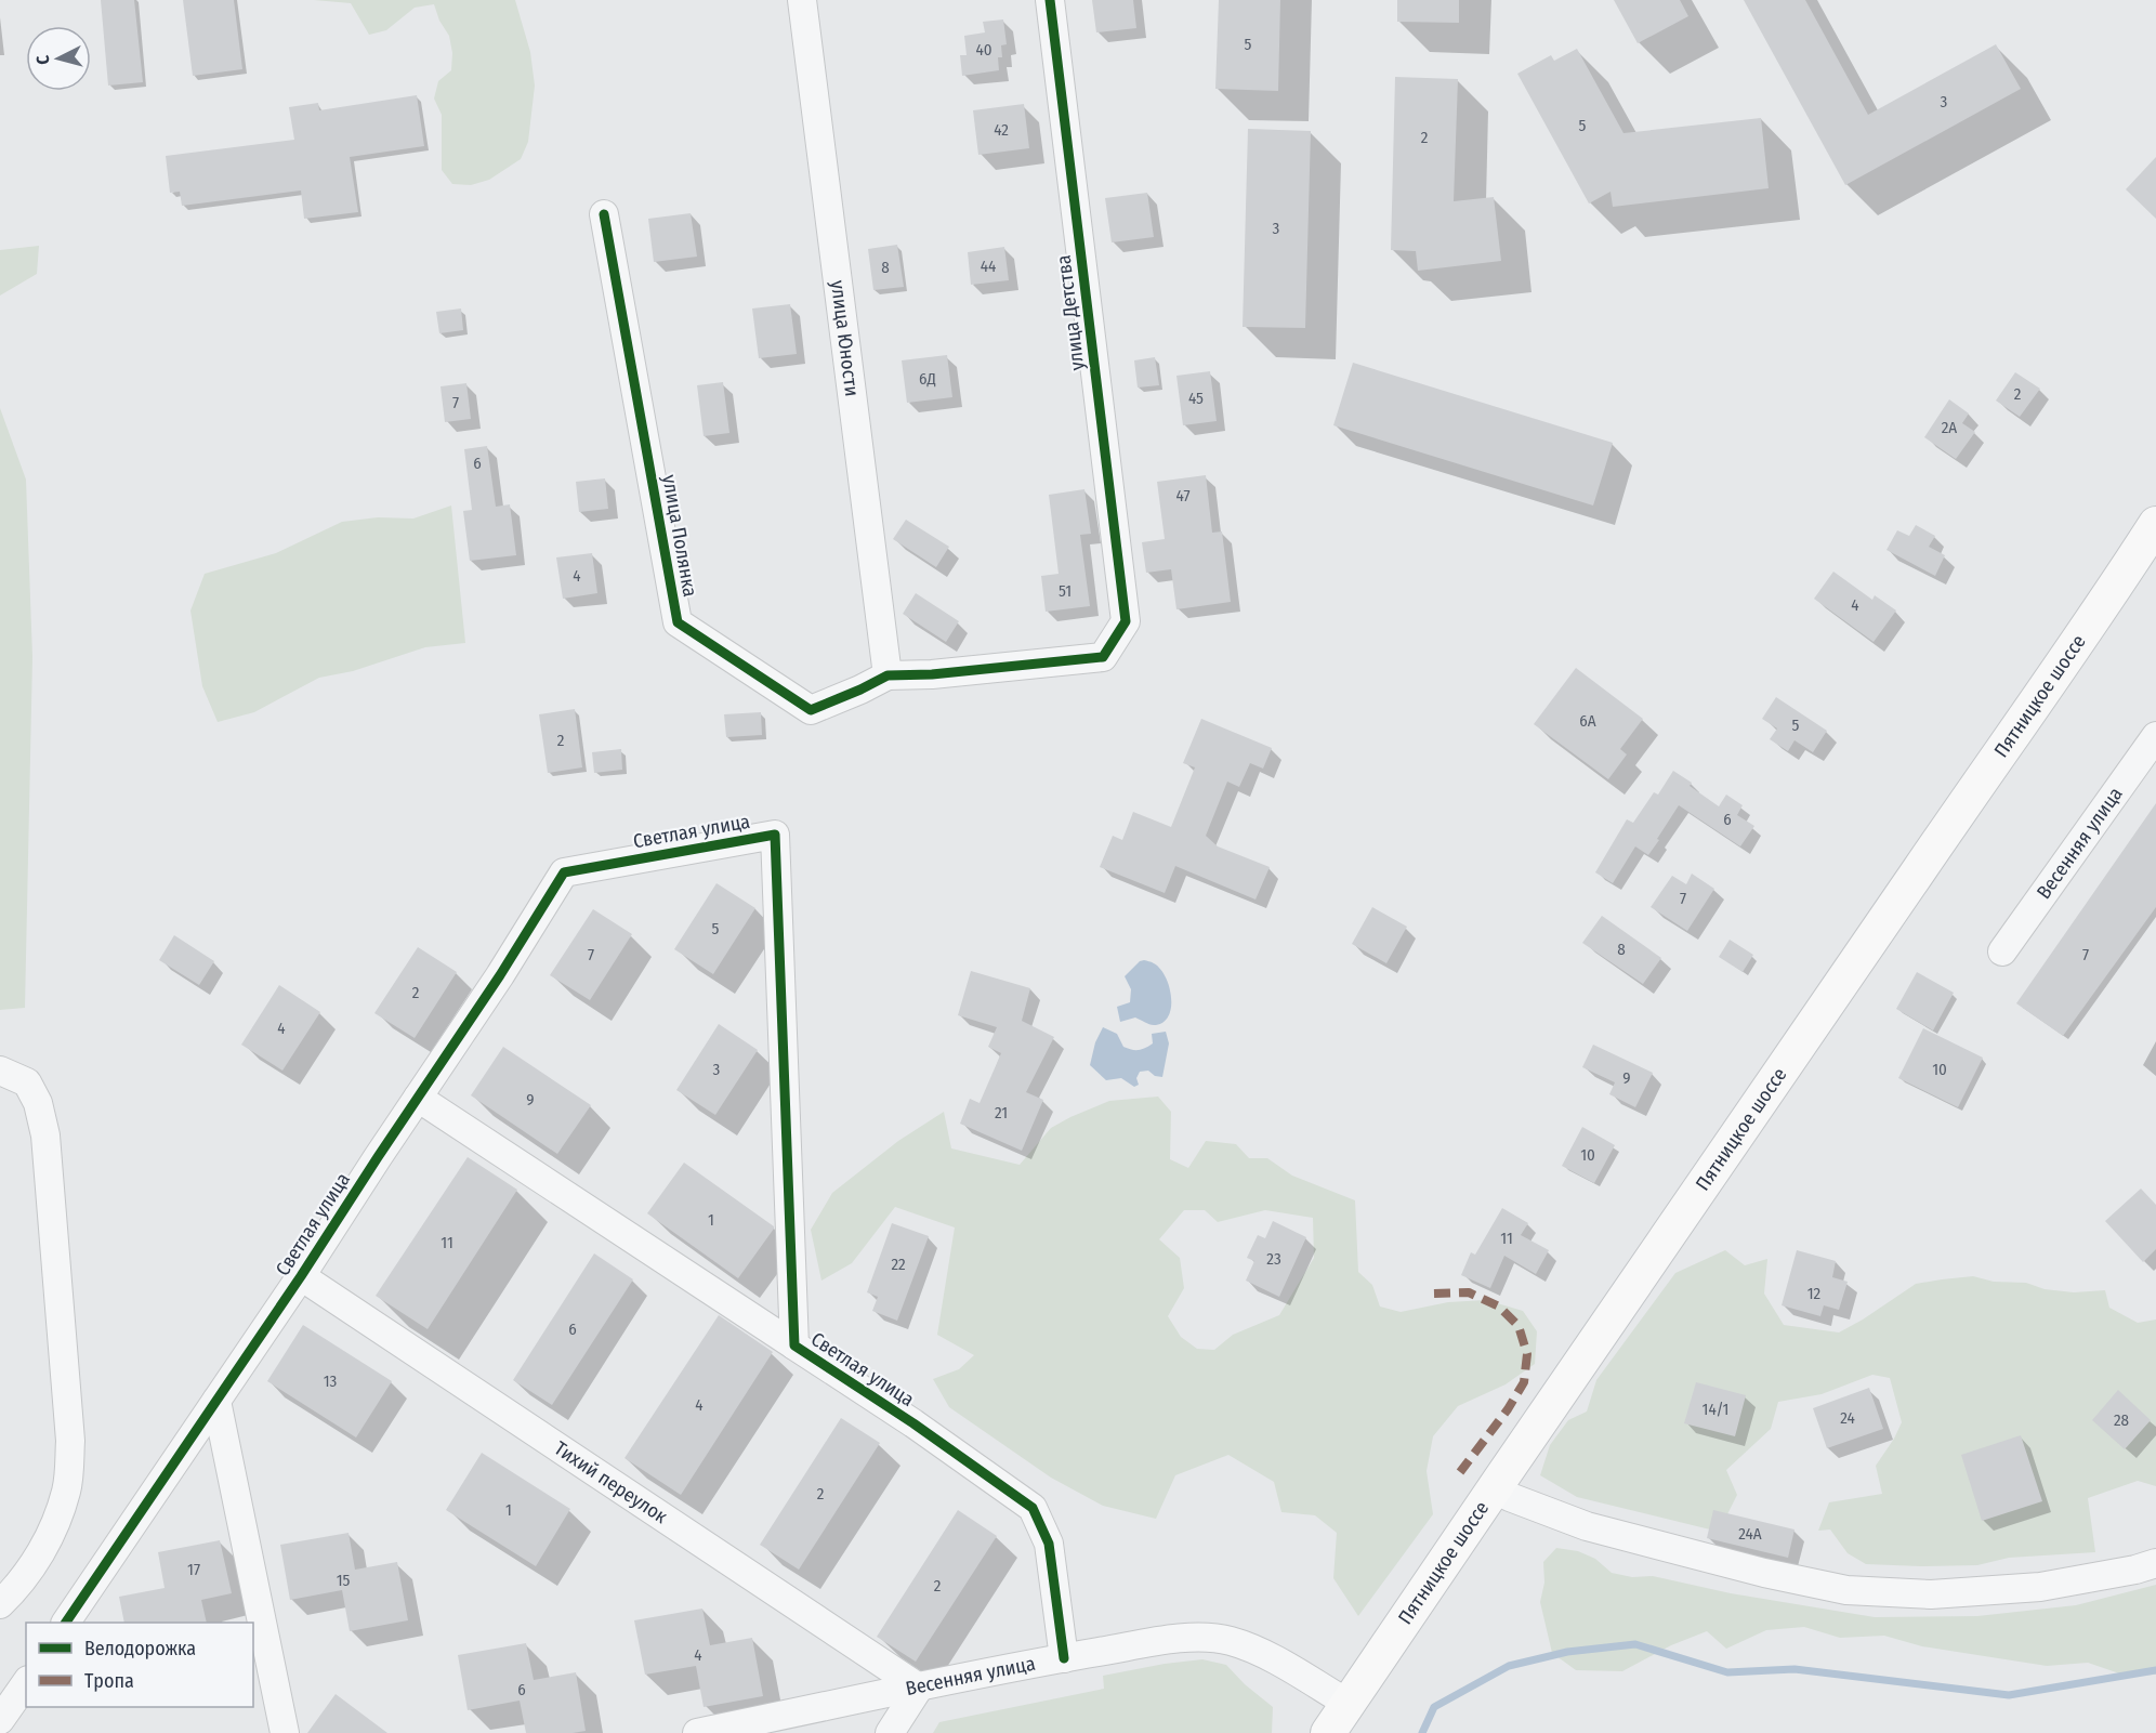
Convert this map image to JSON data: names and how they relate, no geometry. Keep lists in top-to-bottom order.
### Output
{
  "streets": {
    "main road": ["Пятницкое шоссе"],
    "street": [
      "улица Детства",
      "улица Юности",
      "улица Полянка",
      "Светлая улица",
      "Весенняя улица",
      "Тихий переулок"
    ]
  },
  "crossings": [
    ["улица Детства", "улица Юности"],
    ["улица Детства", "улица Полянка"],
    ["улица Юности", "улица Полянка"],
    ["Пятницкое шоссе", "Весенняя улица"],
    ["Светлая улица", "Весенняя улица"],
    ["Светлая улица", "Тихий переулок"],
    ["Весенняя улица", "Тихий переулок"]
  ],
  "house_numbers": [
    "5",
    "40",
    "3",
    "5",
    "42",
    "2",
    "3",
    "44",
    "8",
    "6Д",
    "2",
    "45",
    "7",
    "2А",
    "6",
    "47",
    "4",
    "51",
    "4",
    "6А",
    "5",
    "2",
    "6",
    "7",
    "5",
    "8",
    "7",
    "7",
    "2",
    "4",
    "3",
    "10",
    "9",
    "9",
    "21",
    "10",
    "1",
    "11",
    "11",
    "23",
    "22",
    "12",
    "6",
    "13",
    "4",
    "14/1",
    "24",
    "28",
    "2",
    "1",
    "24А",
    "17",
    "15",
    "2",
    "4",
    "6"
  ],
  "legend": ["Велодорожка", "Тропа"],
  "north": "left"
}
